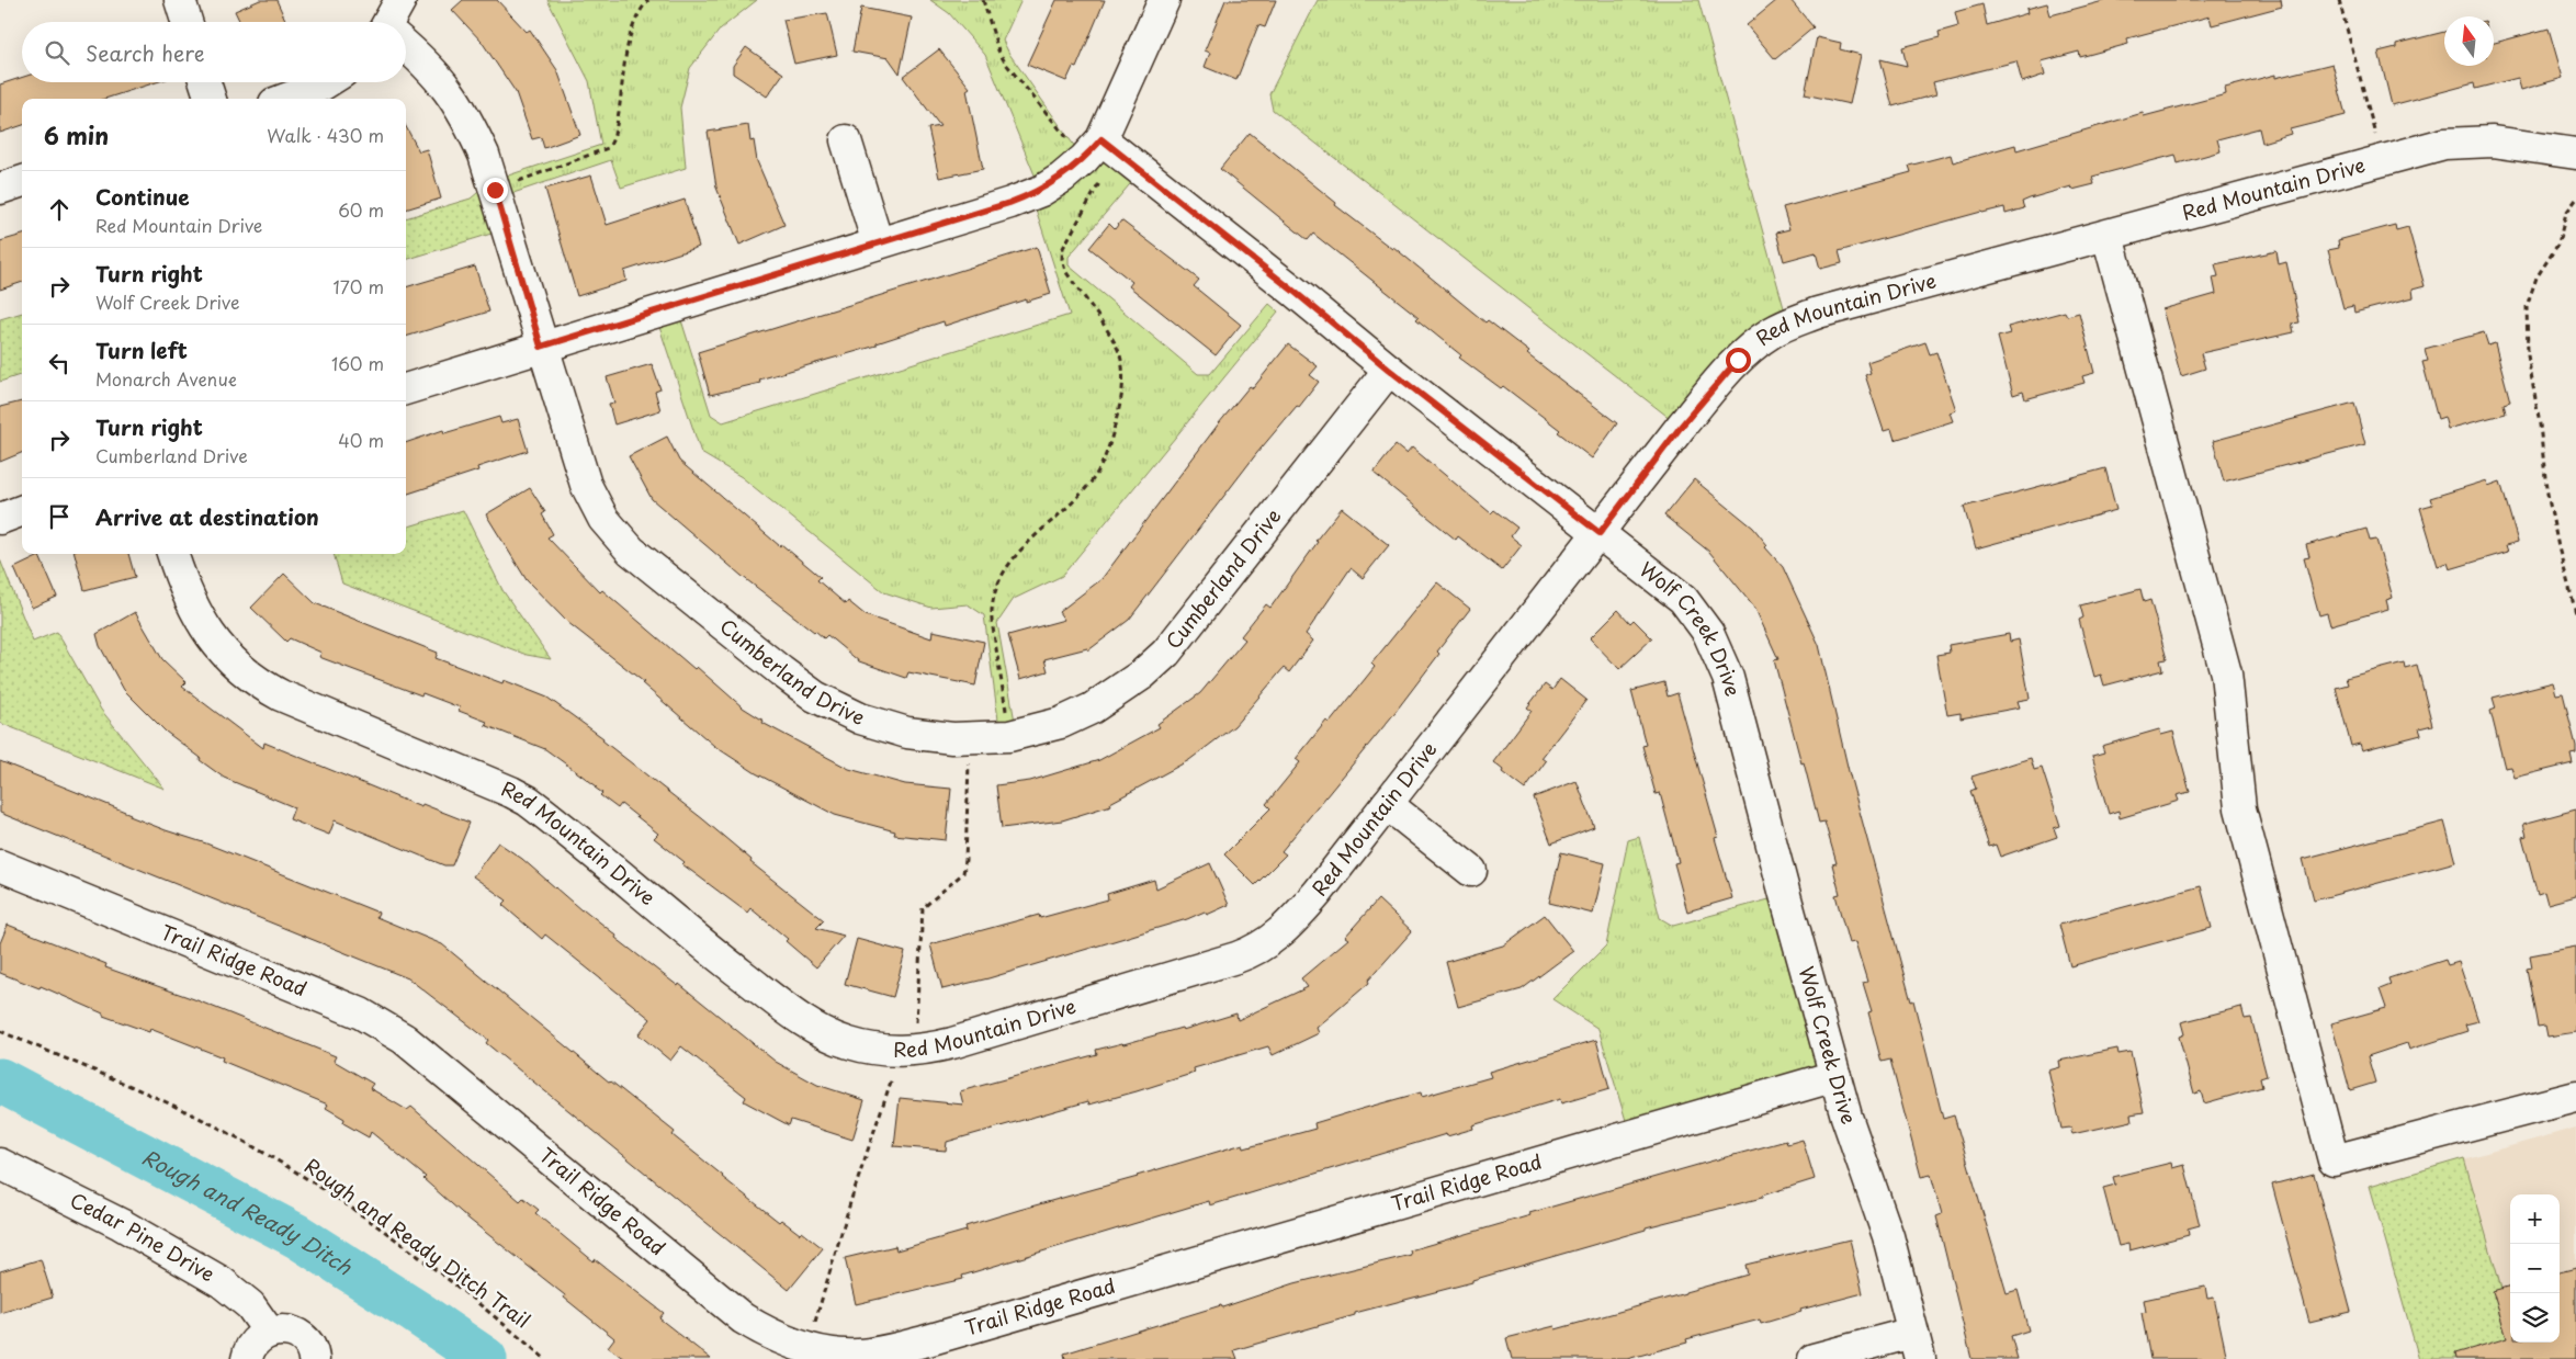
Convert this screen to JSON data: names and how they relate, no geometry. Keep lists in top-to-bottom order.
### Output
{
  "streets": {
    "street": [
      "Red Mountain Drive",
      "Cumberland Drive",
      "Wolf Creek Drive",
      "Trail Ridge Road",
      "Cedar Pine Drive"
    ],
    "path": ["Rough and Ready Ditch Trail"]
  },
  "crossings": [
    ["Red Mountain Drive", "Wolf Creek Drive"],
    ["Cumberland Drive", "Wolf Creek Drive"],
    ["Wolf Creek Drive", "Trail Ridge Road"]
  ],
  "water": ["Rough and Ready Ditch"],
  "north": "top",
  "page": {
    "search": "Search here",
    "heading": ["6 min", "Walk · 430 m"],
    "list": [
      ["Continue", "Red Mountain Drive", "60 m"],
      ["Turn right", "Wolf Creek Drive", "170 m"],
      ["Turn left", "Monarch Avenue", "160 m"],
      ["Turn right", "Cumberland Drive", "40 m"],
      "Arrive at destination"
    ],
    "map_buttons": ["+", "−"]
  }
}
